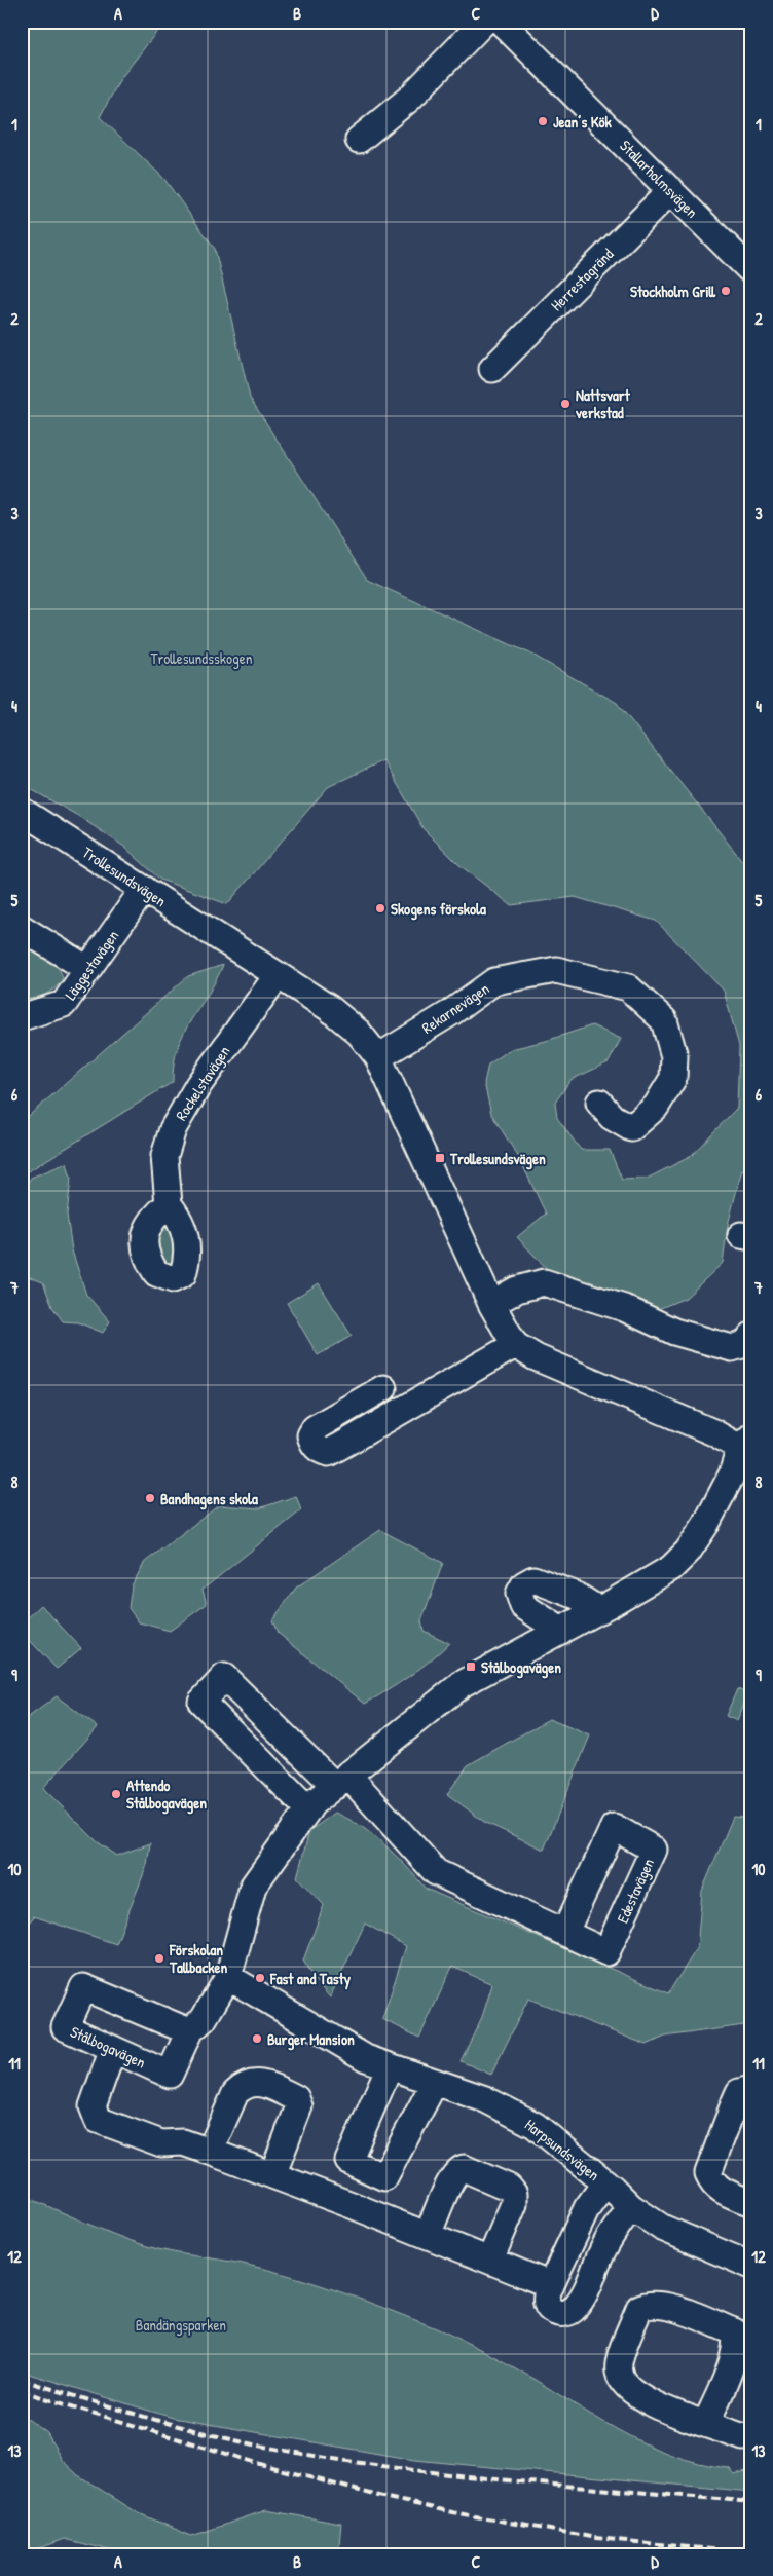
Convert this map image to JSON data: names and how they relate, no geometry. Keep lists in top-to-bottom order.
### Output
{
  "streets": {
    "street": [
      "Stallarholmsvägen",
      "Herrestagränd",
      "Trollesundsvägen",
      "Läggestavägen",
      "Rekarnevägen",
      "Rockelstavägen",
      "Stålbogavägen",
      "Harpsundsvägen"
    ]
  },
  "crossings": [
    ["Stallarholmsvägen", "Herrestagränd"],
    ["Trollesundsvägen", "Läggestavägen"],
    ["Trollesundsvägen", "Rekarnevägen"],
    ["Trollesundsvägen", "Rockelstavägen"],
    ["Trollesundsvägen", "Stålbogavägen"],
    ["Stålbogavägen", "Harpsundsvägen"]
  ],
  "parks": ["Trollesundsskogen", "Bandängsparken"],
  "places": {
    "other": [
      "Jean’s Kök",
      "Stockholm Grill",
      "Nattsvart verkstad",
      "Skogens förskola",
      "Bandhagens skola",
      "Attendo Stålbogavägen",
      "Förskolan Tallbacken",
      "Fast and Tasty",
      "Burger Mansion"
    ],
    "transit": ["Trollesundsvägen", "Stålbogavägen"]
  },
  "grid": {
    "columns": [
      "A",
      "B",
      "C",
      "D"
    ],
    "rows": [
      "1",
      "2",
      "3",
      "4",
      "5",
      "6",
      "7",
      "8",
      "9",
      "10",
      "11",
      "12",
      "13"
    ]
  }
}
